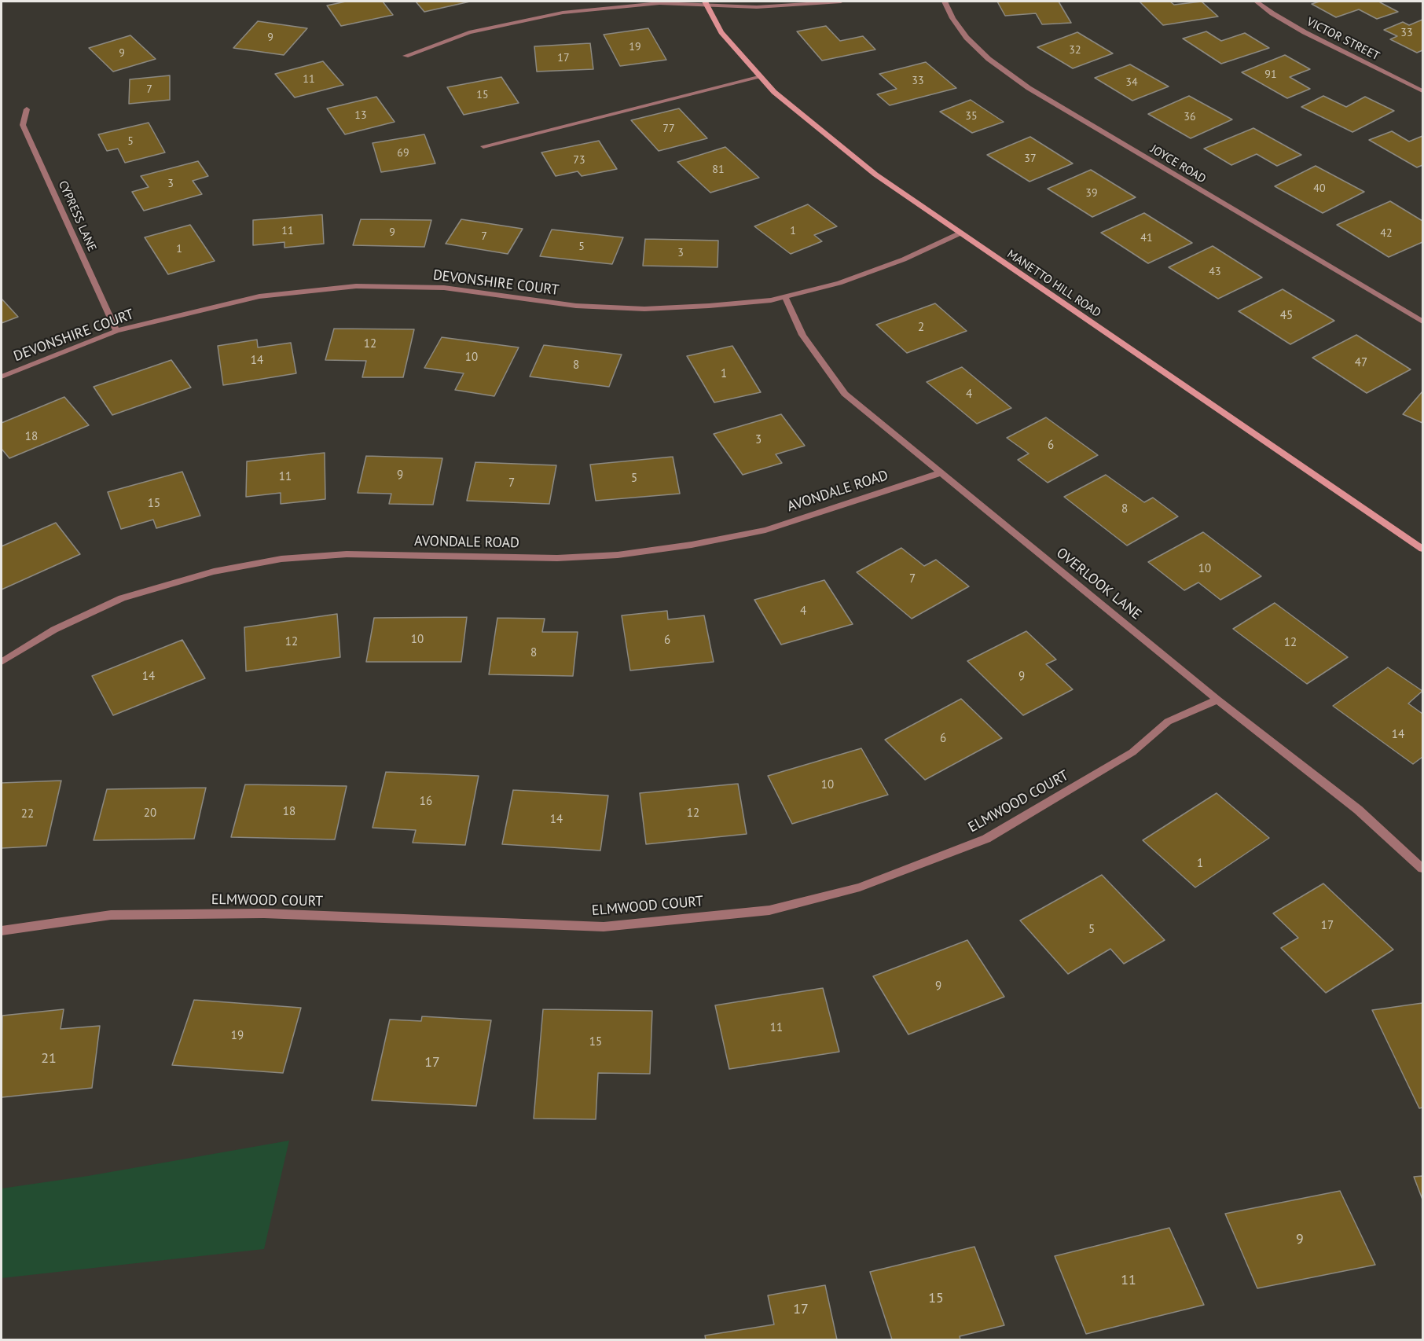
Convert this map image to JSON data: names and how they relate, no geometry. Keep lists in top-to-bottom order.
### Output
{
  "streets": {
    "main road": ["MANETTO HILL ROAD"],
    "street": [
      "VICTOR STREET",
      "JOYCE ROAD",
      "CYPRESS LANE",
      "DEVONSHIRE COURT",
      "AVONDALE ROAD",
      "OVERLOOK LANE",
      "ELMWOOD COURT"
    ]
  },
  "crossings": [
    ["CYPRESS LANE", "DEVONSHIRE COURT"],
    ["DEVONSHIRE COURT", "MANETTO HILL ROAD"],
    ["DEVONSHIRE COURT", "OVERLOOK LANE"],
    ["AVONDALE ROAD", "OVERLOOK LANE"],
    ["OVERLOOK LANE", "ELMWOOD COURT"]
  ],
  "house_numbers": [
    "33",
    "9",
    "19",
    "32",
    "9",
    "17",
    "91",
    "11",
    "33",
    "34",
    "7",
    "15",
    "13",
    "35",
    "36",
    "77",
    "5",
    "69",
    "37",
    "73",
    "81",
    "3",
    "40",
    "39",
    "11",
    "1",
    "9",
    "42",
    "7",
    "41",
    "5",
    "1",
    "3",
    "43",
    "45",
    "2",
    "12",
    "10",
    "14",
    "47",
    "8",
    "1",
    "4",
    "18",
    "3",
    "6",
    "9",
    "11",
    "5",
    "7",
    "15",
    "8",
    "10",
    "7",
    "4",
    "10",
    "6",
    "12",
    "12",
    "8",
    "14",
    "9",
    "14",
    "6",
    "10",
    "16",
    "18",
    "20",
    "12",
    "22",
    "14",
    "1",
    "17",
    "5",
    "9",
    "11",
    "19",
    "15",
    "21",
    "17",
    "9",
    "11",
    "15",
    "17"
  ]
}
